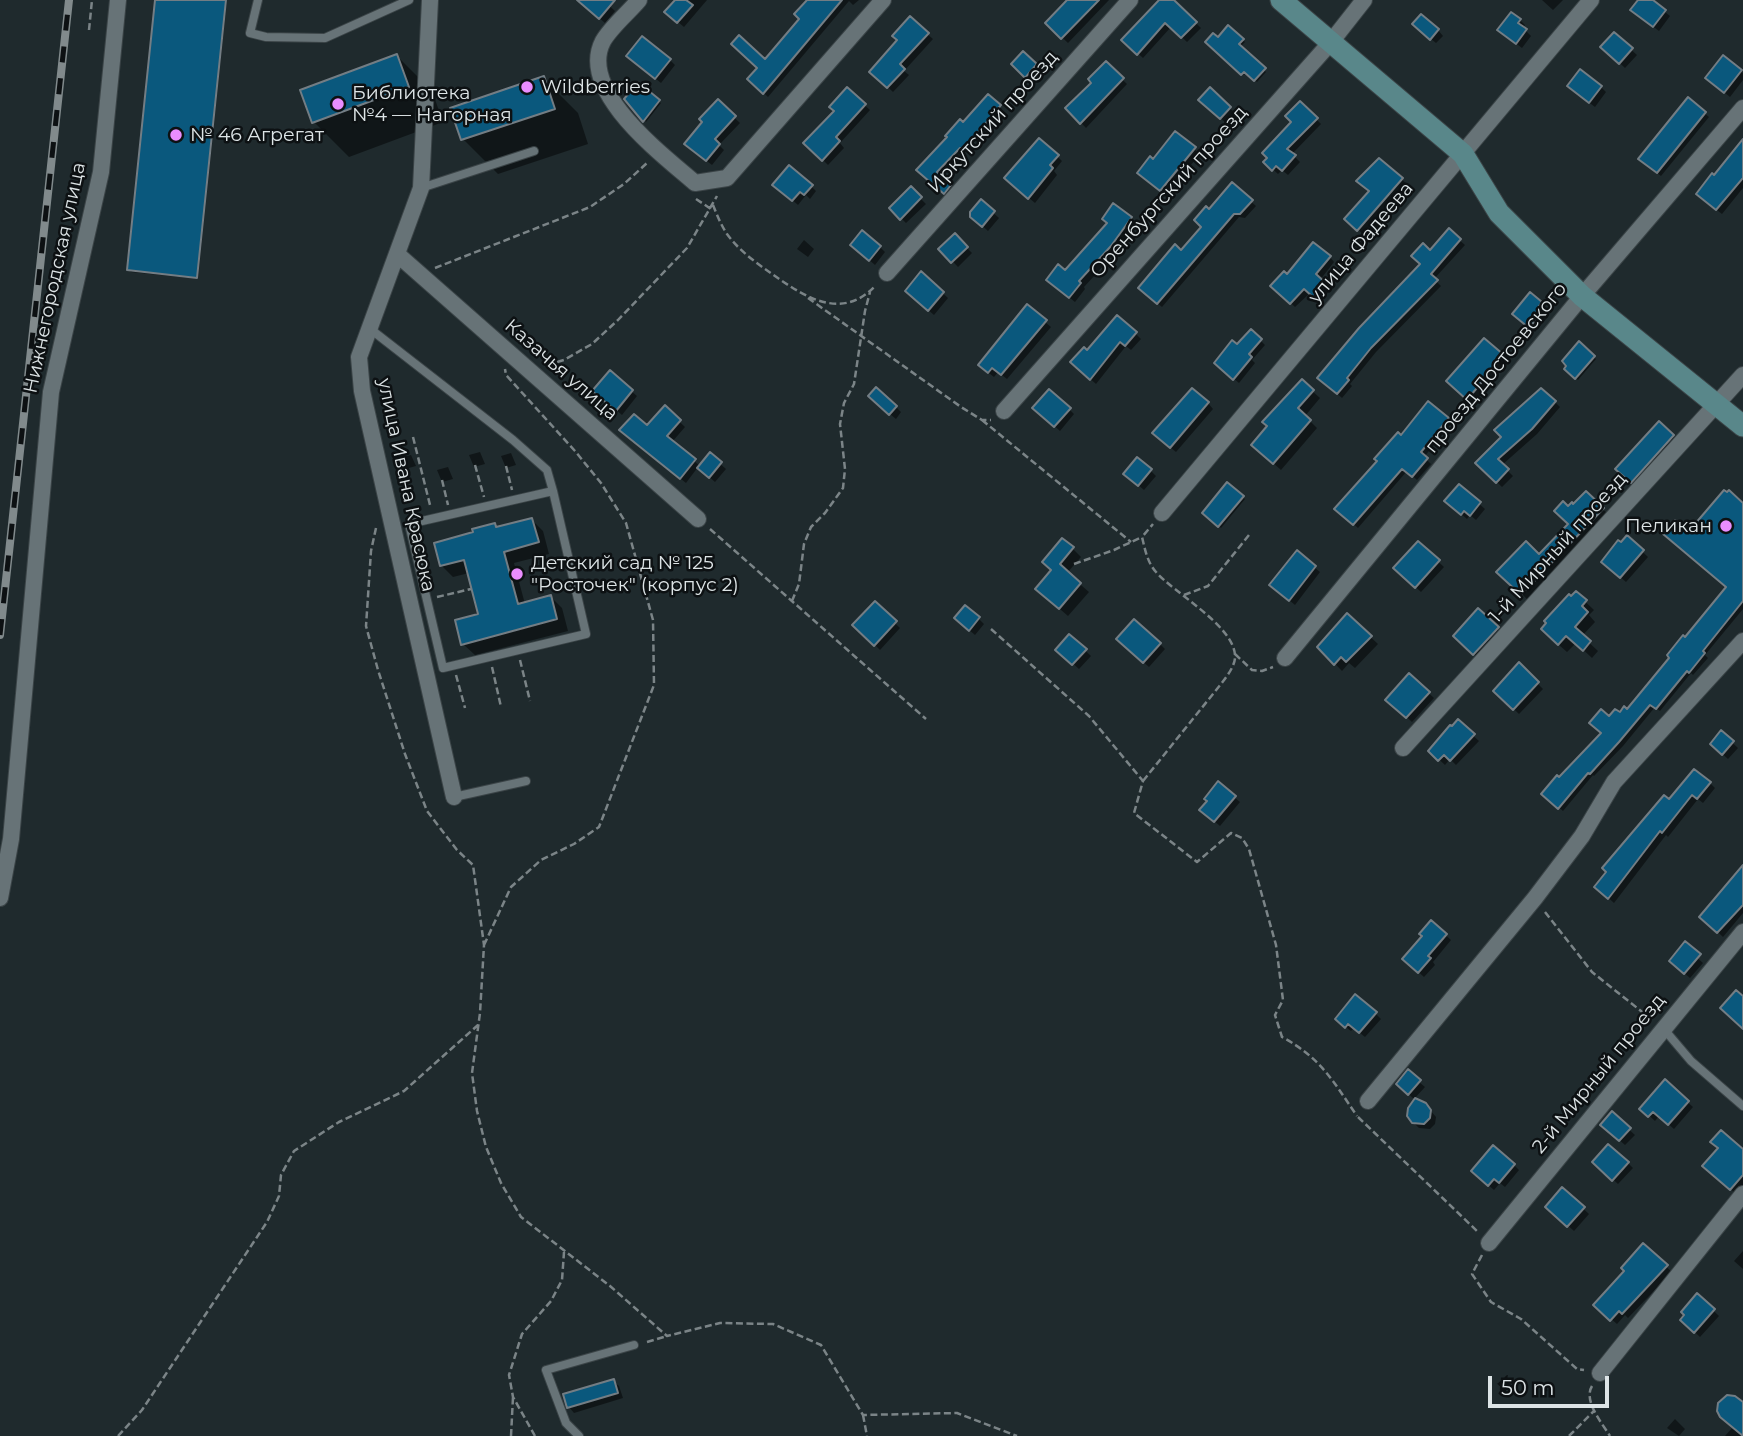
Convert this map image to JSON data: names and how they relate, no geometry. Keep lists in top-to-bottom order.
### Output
{
  "streets": {
    "street": [
      "Иркутский проезд",
      "Оренбургский проезд",
      "улица Фадеева",
      "Нижнегородская улица",
      "проезд Достоевского",
      "Казачья улица",
      "улица Ивана Красюка",
      "1-й Мирный проезд",
      "2-й Мирный проезд"
    ]
  },
  "crossings": [
    ["Казачья улица", "улица Ивана Красюка"]
  ],
  "places": [
    "Wildberries",
    "Библиотека №4 — Нагорная",
    "№ 46 Агрегат",
    "Пеликан",
    "Детский сад № 125 \"Росточек\" (корпус 2)"
  ],
  "scale_bar": "50 m"
}
